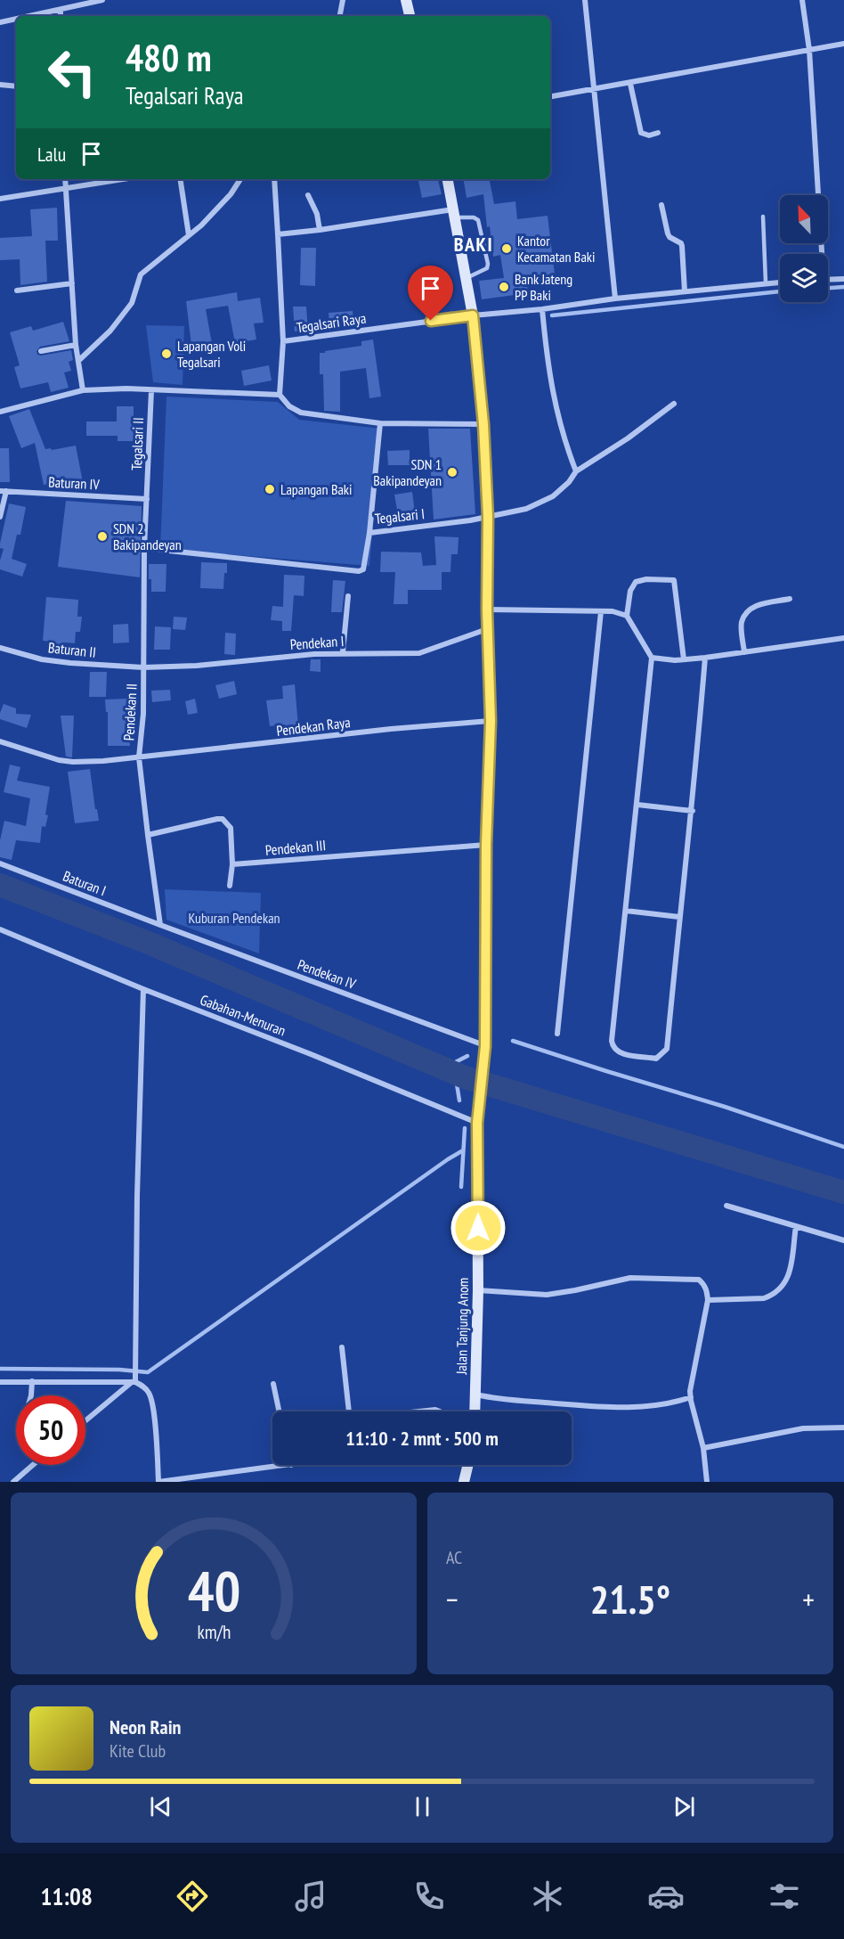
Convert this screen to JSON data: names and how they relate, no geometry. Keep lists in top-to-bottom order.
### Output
{
  "streets": {
    "main road": ["Jalan Tanjung Anom"],
    "street": [
      "Tegalsari Raya",
      "Tegalsari II",
      "Baturan IV",
      "Tegalsari I",
      "Pendekan I",
      "Baturan II",
      "Pendekan II",
      "Pendekan Raya",
      "Pendekan III",
      "Baturan I",
      "Pendekan IV",
      "Gabahan-Menuran"
    ]
  },
  "crossings": [
    ["Tegalsari Raya", "Jalan Tanjung Anom"],
    ["Tegalsari II", "Baturan IV"],
    ["Tegalsari II", "Pendekan II"],
    ["Baturan IV", "Pendekan II"],
    ["Tegalsari I", "Jalan Tanjung Anom"],
    ["Pendekan I", "Baturan II"],
    ["Pendekan I", "Pendekan II"],
    ["Pendekan I", "Jalan Tanjung Anom"],
    ["Baturan II", "Pendekan II"],
    ["Pendekan II", "Pendekan Raya"],
    ["Pendekan II", "Baturan I"],
    ["Pendekan II", "Pendekan IV"],
    ["Pendekan Raya", "Jalan Tanjung Anom"],
    ["Pendekan III", "Jalan Tanjung Anom"],
    ["Baturan I", "Pendekan IV"],
    ["Pendekan IV", "Jalan Tanjung Anom"],
    ["Gabahan-Menuran", "Jalan Tanjung Anom"]
  ],
  "districts": ["BAKI"],
  "parks": ["Kuburan Pendekan"],
  "places": [
    "Kantor Kecamatan Baki",
    "Bank Jateng PP Baki",
    "Lapangan Voli Tegalsari",
    "SDN 1 Bakipandeyan",
    "Lapangan Baki",
    "SDN 2 Bakipandeyan"
  ],
  "north": "top left",
  "page": {
    "turn": ["480 m", "Tegalsari Raya"],
    "then": "Lalu",
    "limit": "50",
    "trip": "11:10 · 2 mnt · 500 m",
    "tile": "AC",
    "heat": ["−", "21.5°", "+"],
    "song": ["Neon Rain", "Kite Club"],
    "tabs": "11:08",
    "gauge": ["40", "km/h"]
  }
}
